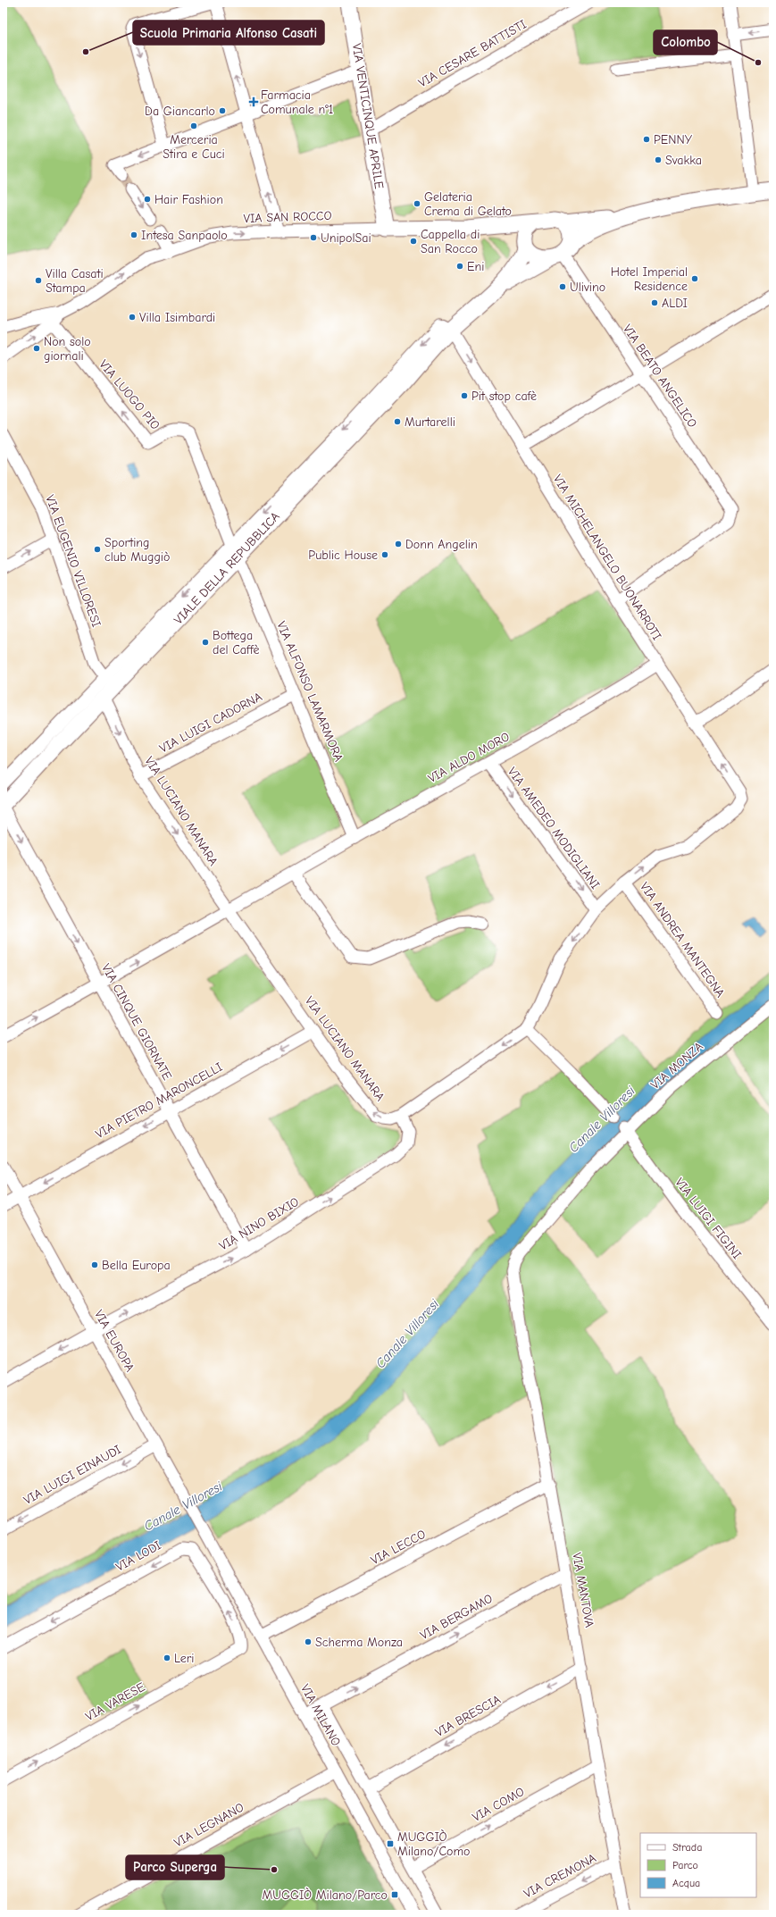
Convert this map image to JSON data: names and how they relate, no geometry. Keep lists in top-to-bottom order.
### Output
{
  "streets": {
    "main road": ["VIA VENTICINQUE APRILE", "VIALE DELLA REPUBBLICA"],
    "street": [
      "VIA CESARE BATTISTI",
      "VIA SAN ROCCO",
      "VIA BEATO ANGELICO",
      "VIA LUOGO PIO",
      "VIA MICHELANGELO BUONARROTI",
      "VIA EUGENIO VILLORESI",
      "VIA ALFONSO LAMARMORA",
      "VIA LUIGI CADORNA",
      "VIA ALDO MORO",
      "VIA LUCIANO MANARA",
      "VIA AMEDEO MODIGLIANI",
      "VIA ANDREA MANTEGNA",
      "VIA CINQUE GIORNATE",
      "VIA MONZA",
      "VIA PIETRO MARONCELLI",
      "VIA LUIGI FIGINI",
      "VIA NINO BIXIO",
      "VIA EUROPA",
      "VIA LUIGI EINAUDI",
      "VIA LECCO",
      "VIA LODI",
      "VIA MANTOVA",
      "VIA BERGAMO",
      "VIA VARESE",
      "VIA MILANO",
      "VIA BRESCIA",
      "VIA COMO",
      "VIA LEGNANO",
      "VIA CREMONA"
    ]
  },
  "crossings": [
    ["VIA CESARE BATTISTI", "VIA VENTICINQUE APRILE"],
    ["VIA VENTICINQUE APRILE", "VIA SAN ROCCO"],
    ["VIA SAN ROCCO", "VIA LUOGO PIO"],
    ["VIA BEATO ANGELICO", "VIA MICHELANGELO BUONARROTI"],
    ["VIA BEATO ANGELICO", "VIALE DELLA REPUBBLICA"],
    ["VIA LUOGO PIO", "VIALE DELLA REPUBBLICA"],
    ["VIA LUOGO PIO", "VIA ALFONSO LAMARMORA"],
    ["VIA MICHELANGELO BUONARROTI", "VIALE DELLA REPUBBLICA"],
    ["VIA MICHELANGELO BUONARROTI", "VIA ALDO MORO"],
    ["VIA MICHELANGELO BUONARROTI", "VIA LUCIANO MANARA"],
    ["VIA EUGENIO VILLORESI", "VIALE DELLA REPUBBLICA"],
    ["VIALE DELLA REPUBBLICA", "VIA ALFONSO LAMARMORA"],
    ["VIALE DELLA REPUBBLICA", "VIA LUCIANO MANARA"],
    ["VIALE DELLA REPUBBLICA", "VIA CINQUE GIORNATE"],
    ["VIA ALFONSO LAMARMORA", "VIA LUIGI CADORNA"],
    ["VIA ALFONSO LAMARMORA", "VIA ALDO MORO"],
    ["VIA LUIGI CADORNA", "VIA LUCIANO MANARA"],
    ["VIA ALDO MORO", "VIA LUCIANO MANARA"],
    ["VIA ALDO MORO", "VIA AMEDEO MODIGLIANI"],
    ["VIA ALDO MORO", "VIA CINQUE GIORNATE"],
    ["VIA LUCIANO MANARA", "VIA AMEDEO MODIGLIANI"],
    ["VIA LUCIANO MANARA", "VIA ANDREA MANTEGNA"],
    ["VIA LUCIANO MANARA", "VIA PIETRO MARONCELLI"],
    ["VIA LUCIANO MANARA", "VIA NINO BIXIO"],
    ["VIA CINQUE GIORNATE", "VIA PIETRO MARONCELLI"],
    ["VIA CINQUE GIORNATE", "VIA NINO BIXIO"],
    ["VIA MONZA", "VIA LUIGI FIGINI"],
    ["VIA MONZA", "VIA MANTOVA"],
    ["VIA PIETRO MARONCELLI", "VIA EUROPA"],
    ["VIA NINO BIXIO", "VIA EUROPA"],
    ["VIA EUROPA", "VIA LUIGI EINAUDI"],
    ["VIA EUROPA", "VIA MILANO"],
    ["VIA LECCO", "VIA MANTOVA"],
    ["VIA LECCO", "VIA MILANO"],
    ["VIA LODI", "VIA VARESE"],
    ["VIA MANTOVA", "VIA BERGAMO"],
    ["VIA MANTOVA", "VIA BRESCIA"],
    ["VIA MANTOVA", "VIA COMO"],
    ["VIA MANTOVA", "VIA CREMONA"],
    ["VIA BERGAMO", "VIA MILANO"],
    ["VIA MILANO", "VIA BRESCIA"],
    ["VIA MILANO", "VIA COMO"],
    ["VIA MILANO", "VIA LEGNANO"]
  ],
  "one_way": [
    "VIA SAN ROCCO",
    "VIA LUOGO PIO",
    "VIA AMEDEO MODIGLIANI",
    "VIA CINQUE GIORNATE",
    "VIA PIETRO MARONCELLI",
    "VIA LUIGI EINAUDI",
    "VIA BERGAMO",
    "VIA VARESE",
    "VIA BRESCIA",
    "VIA COMO",
    "VIA CREMONA"
  ],
  "water": ["Canale Villoresi"],
  "places": {
    "other": [
      "Scuola Primaria Alfonso Casati",
      "Colombo",
      "Da Giancarlo",
      "Merceria Stira e Cuci",
      "PENNY",
      "Svakka",
      "Hair Fashion",
      "Gelateria Crema di Gelato",
      "Intesa Sanpaolo",
      "UnipolSai",
      "Cappella di San Rocco",
      "Eni",
      "Hotel Imperial Residence",
      "Villa Casati Stampa",
      "Ulivino",
      "ALDI",
      "Villa Isimbardi",
      "Non solo giornali",
      "Pit stop cafè",
      "Murtarelli",
      "Donn Angelin",
      "Sporting club Muggiò",
      "Public House",
      "Bottega del Caffè",
      "Bella Europa",
      "Scherma Monza",
      "Leri",
      "Parco Superga"
    ],
    "health": ["Farmacia Comunale n°1"],
    "transit": ["MUGGIÒ Milano/Como", "MUGGIÒ Milano/Parco"]
  },
  "legend": ["Strada", "Parco", "Acqua"]
}
